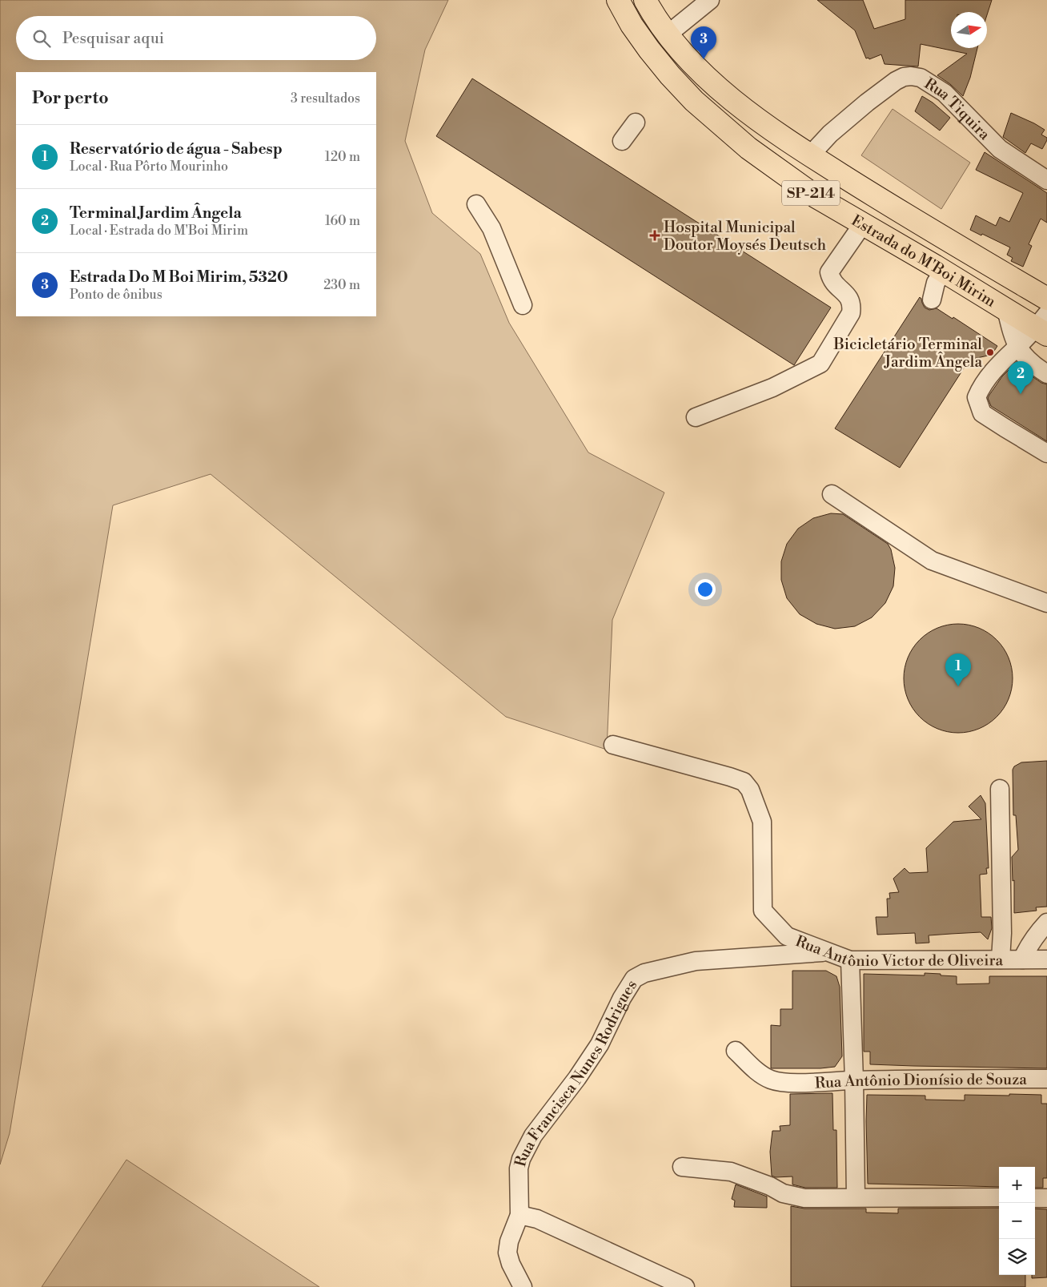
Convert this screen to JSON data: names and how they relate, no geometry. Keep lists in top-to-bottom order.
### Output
{
  "streets": {
    "main road": ["SP-214", "Estrada do M'Boi Mirim"],
    "street": [
      "Rua Tiquira",
      "Rua Antônio Victor de Oliveira",
      "Rua Francisca Nunes Rodrigues",
      "Rua Antônio Dionísio de Souza"
    ]
  },
  "crossings": [
    ["Rua Tiquira", "Estrada do M'Boi Mirim"],
    ["Rua Antônio Victor de Oliveira", "Rua Francisca Nunes Rodrigues"]
  ],
  "places": {
    "health": ["Hospital Municipal Doutor Moysés Deutsch"],
    "other": ["Bicicletário Terminal Jardim Ângela"]
  },
  "north": "right",
  "page": {
    "search": "Pesquisar aqui",
    "pins": ["3", "2", "1"],
    "heading": ["Por perto", "3 resultados"],
    "list": [
      {
        "mark": "1",
        "name": "Reservatório de água - Sabesp",
        "note": "Local · Rua Pôrto Mourinho",
        "value": "120 m"
      },
      {
        "mark": "2",
        "name": "Terminal Jardim Ângela",
        "note": "Local · Estrada do M'Boi Mirim",
        "value": "160 m"
      },
      {
        "mark": "3",
        "name": "Estrada Do M Boi Mirim, 5320",
        "note": "Ponto de ônibus",
        "value": "230 m"
      }
    ],
    "map_buttons": ["+", "−"]
  }
}
